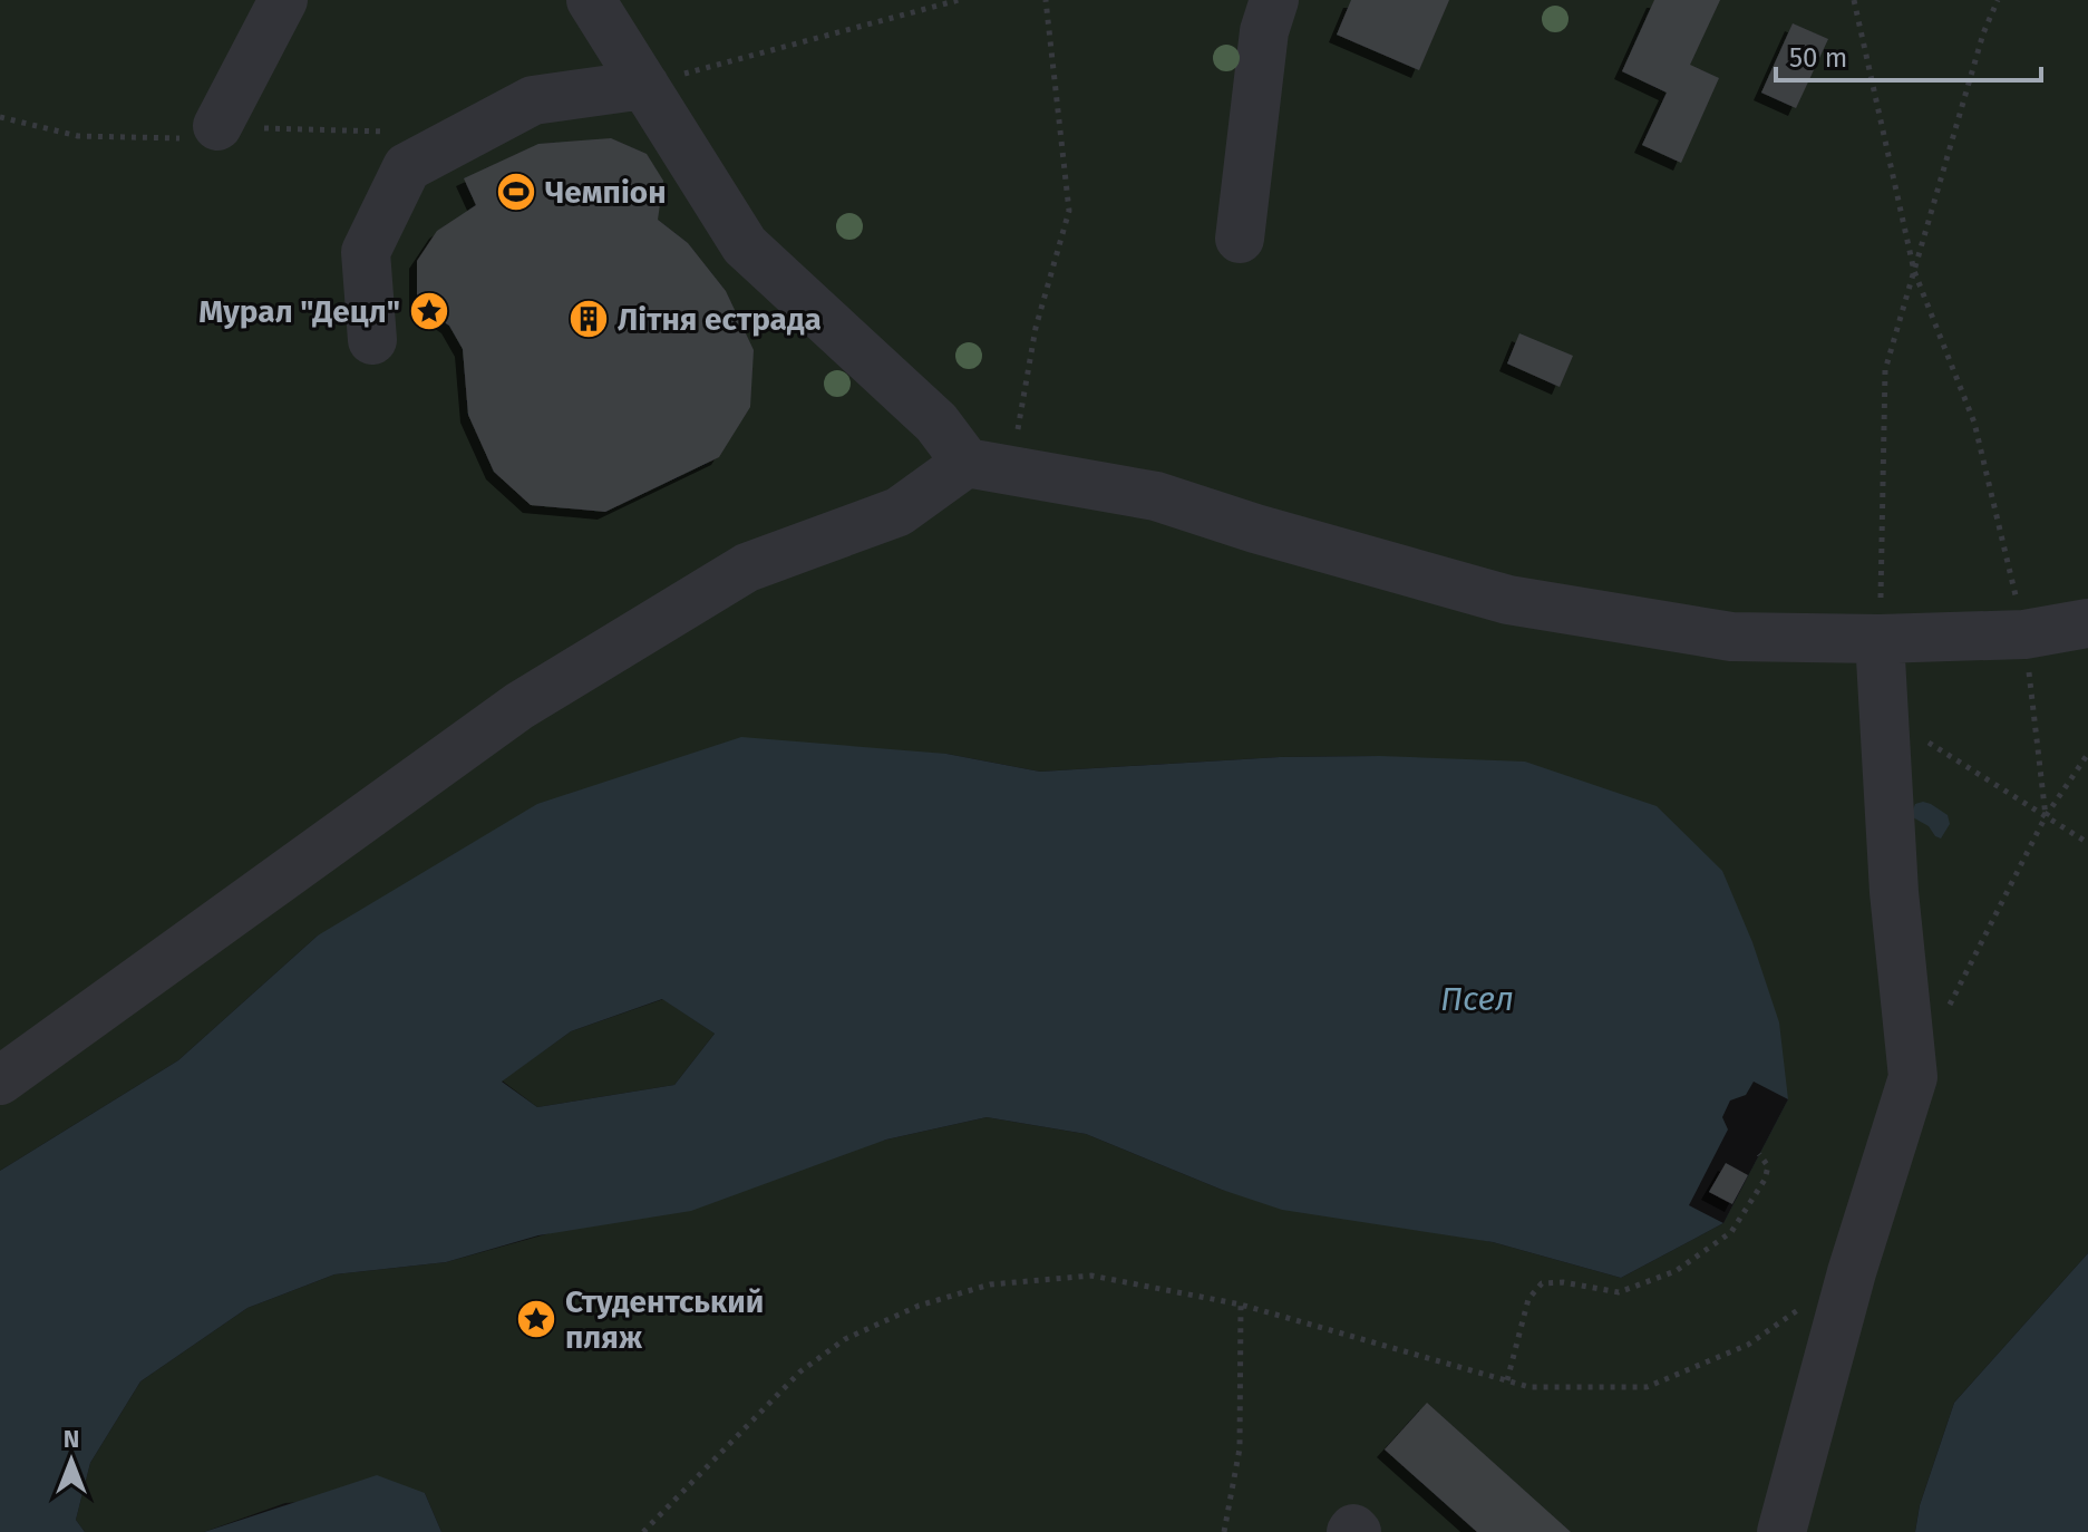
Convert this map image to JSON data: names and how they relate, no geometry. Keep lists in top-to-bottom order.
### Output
{
  "water": ["Псел"],
  "places": {
    "sports": ["Чемпіон"],
    "place": ["Мурал \"Децл\"", "Студентський пляж"],
    "building": ["Літня естрада"]
  },
  "scale_bar": "50 m",
  "north": "top"
}
